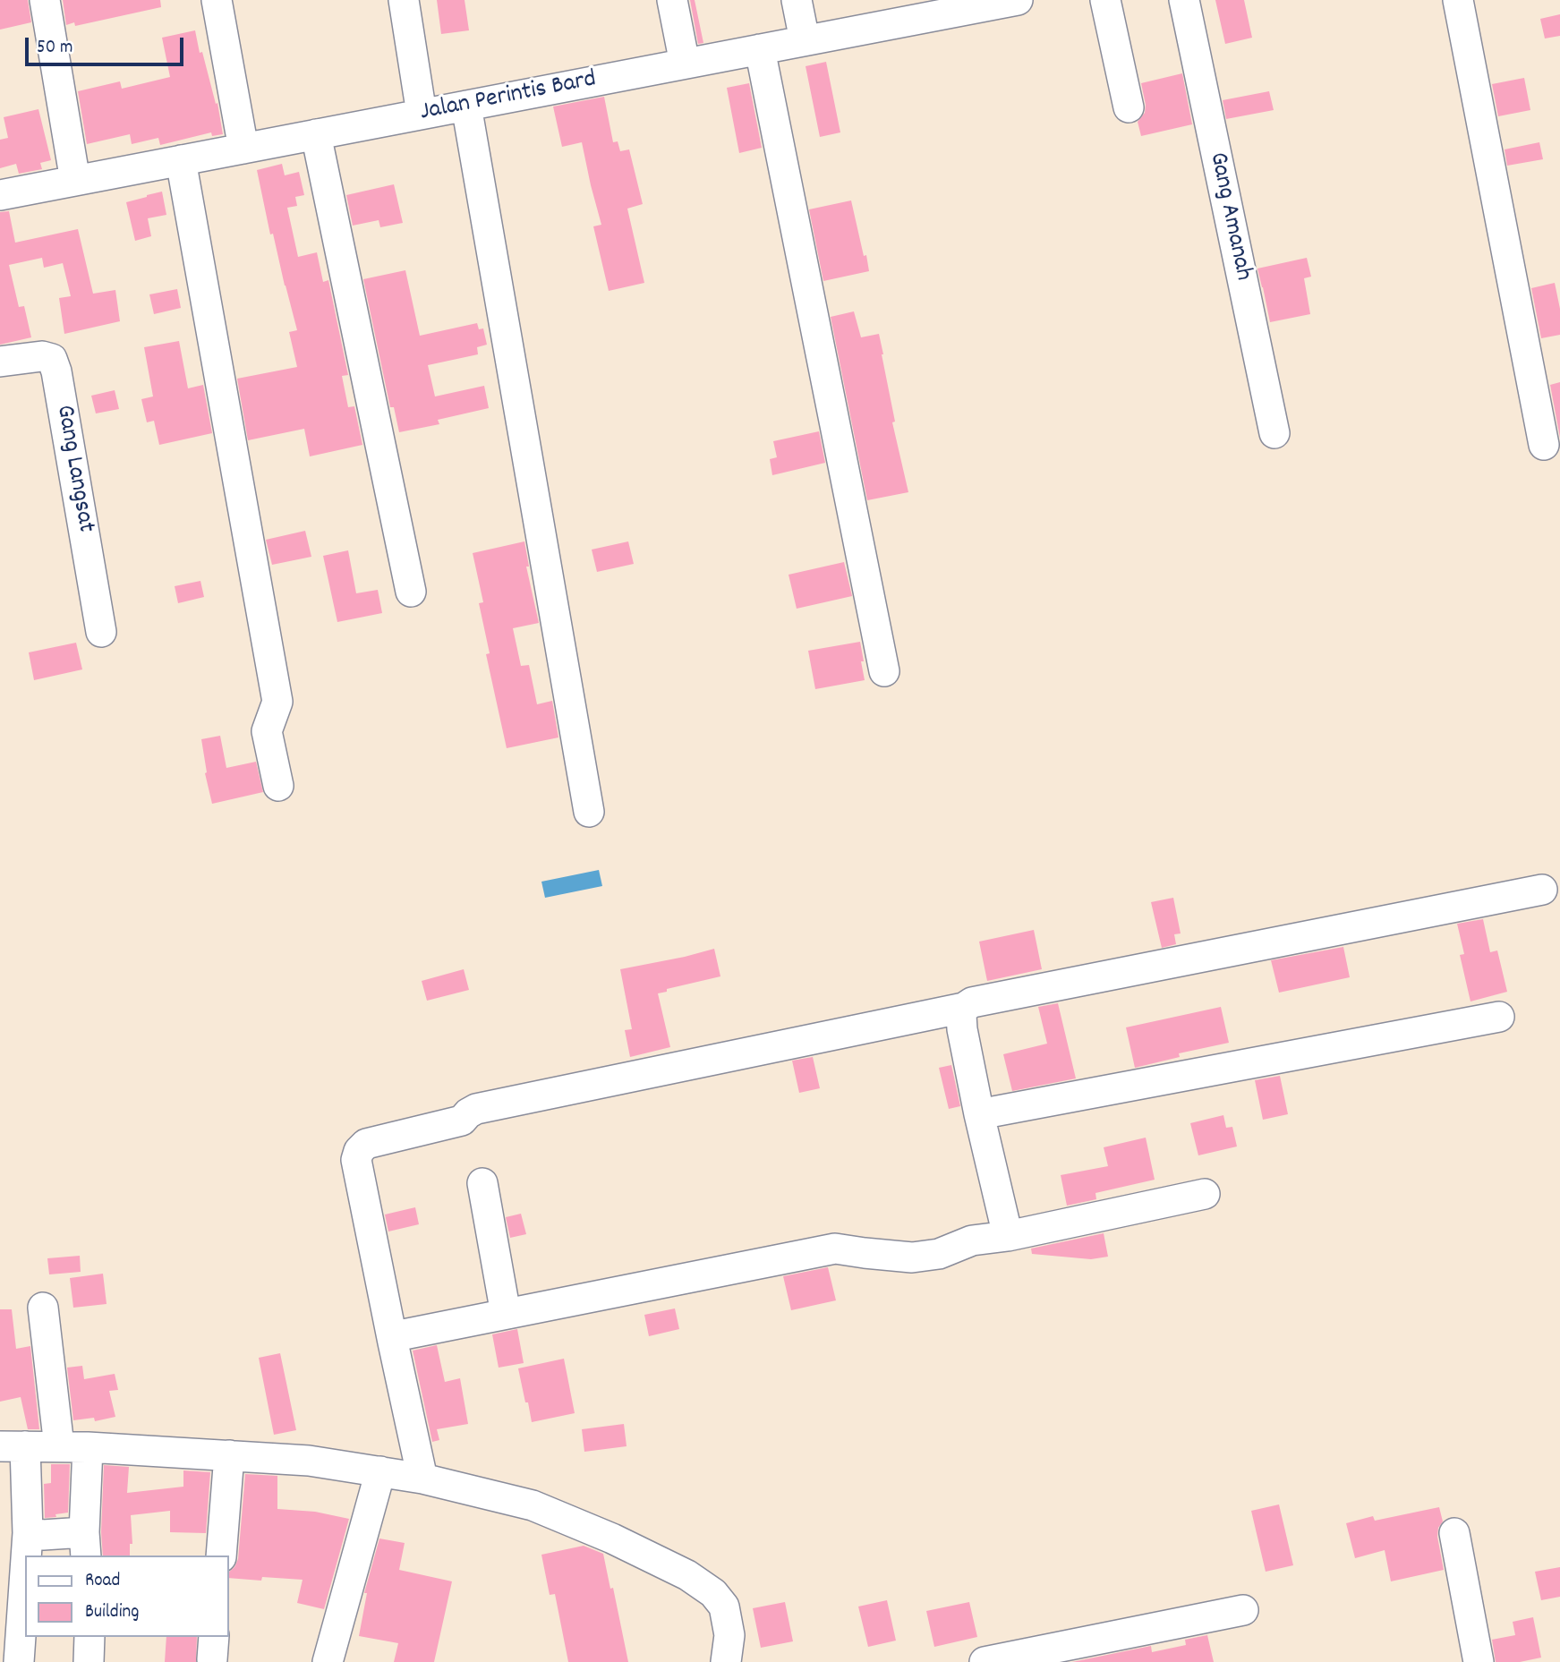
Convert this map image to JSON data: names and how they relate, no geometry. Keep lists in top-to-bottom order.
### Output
{
  "streets": {
    "street": ["Jalan Perintis Bard", "Gang Amanah", "Gang Langsat"]
  },
  "legend": ["Road", "Building"],
  "scale_bar": "50 m"
}
